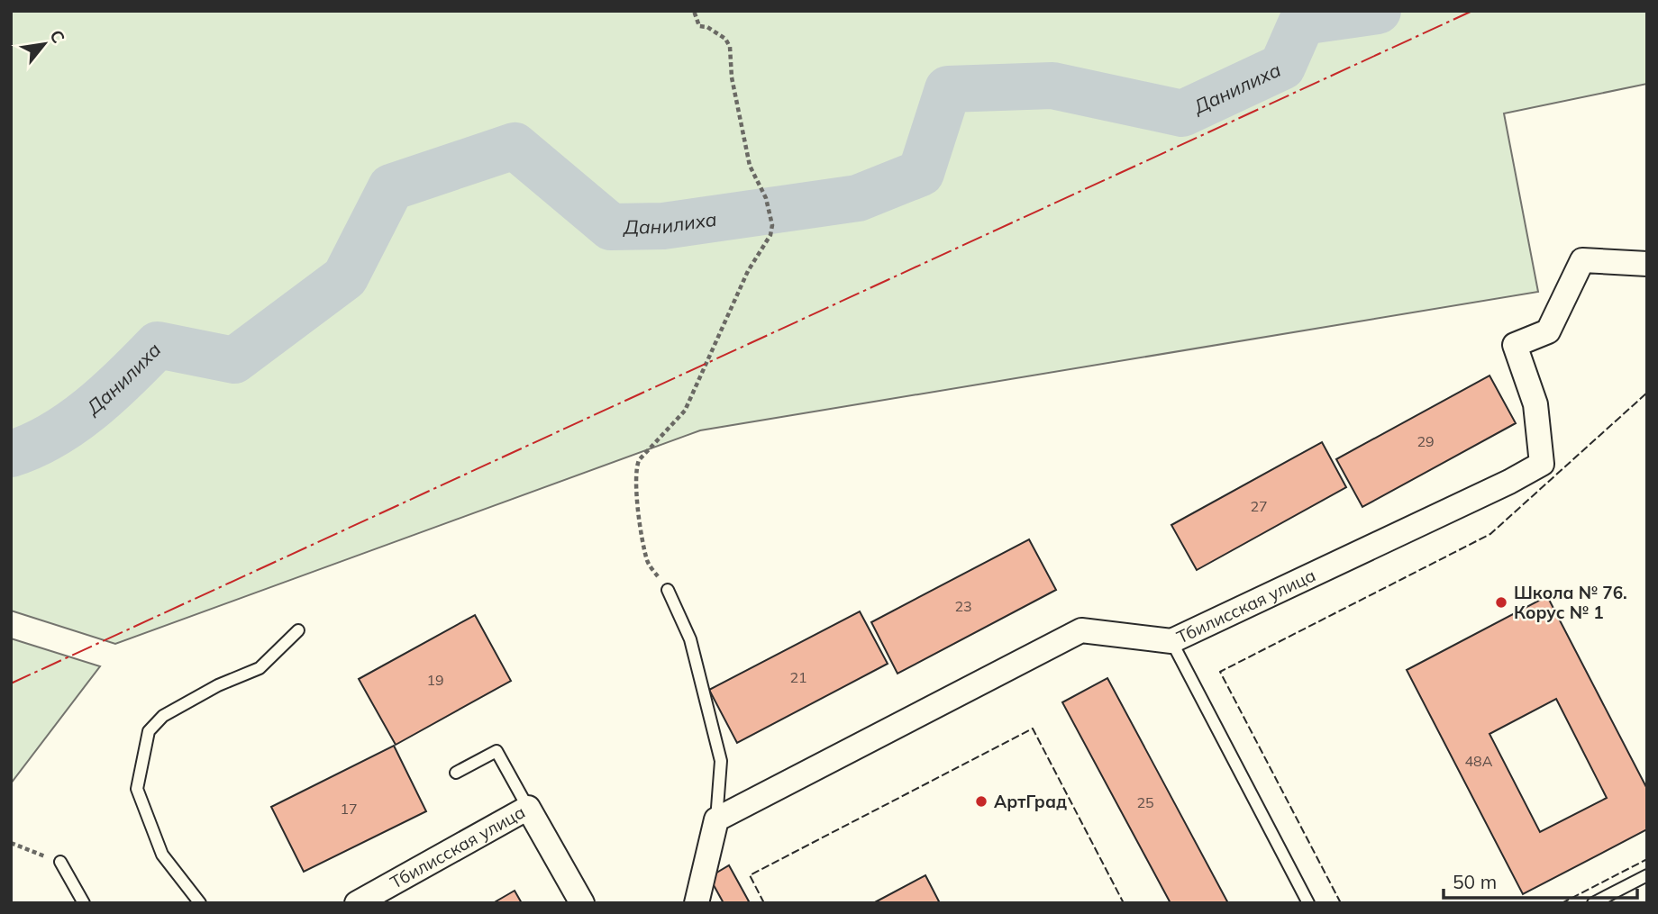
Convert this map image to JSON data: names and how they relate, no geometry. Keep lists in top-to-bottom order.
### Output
{
  "streets": {
    "street": ["Тбилисская улица"]
  },
  "water": ["Данилиха"],
  "places": ["Школа № 76. Корус № 1", "АртГрад"],
  "house_numbers": [
    "29",
    "27",
    "23",
    "21",
    "19",
    "48А",
    "25",
    "17"
  ],
  "scale_bar": "50 m",
  "north": "top right"
}
